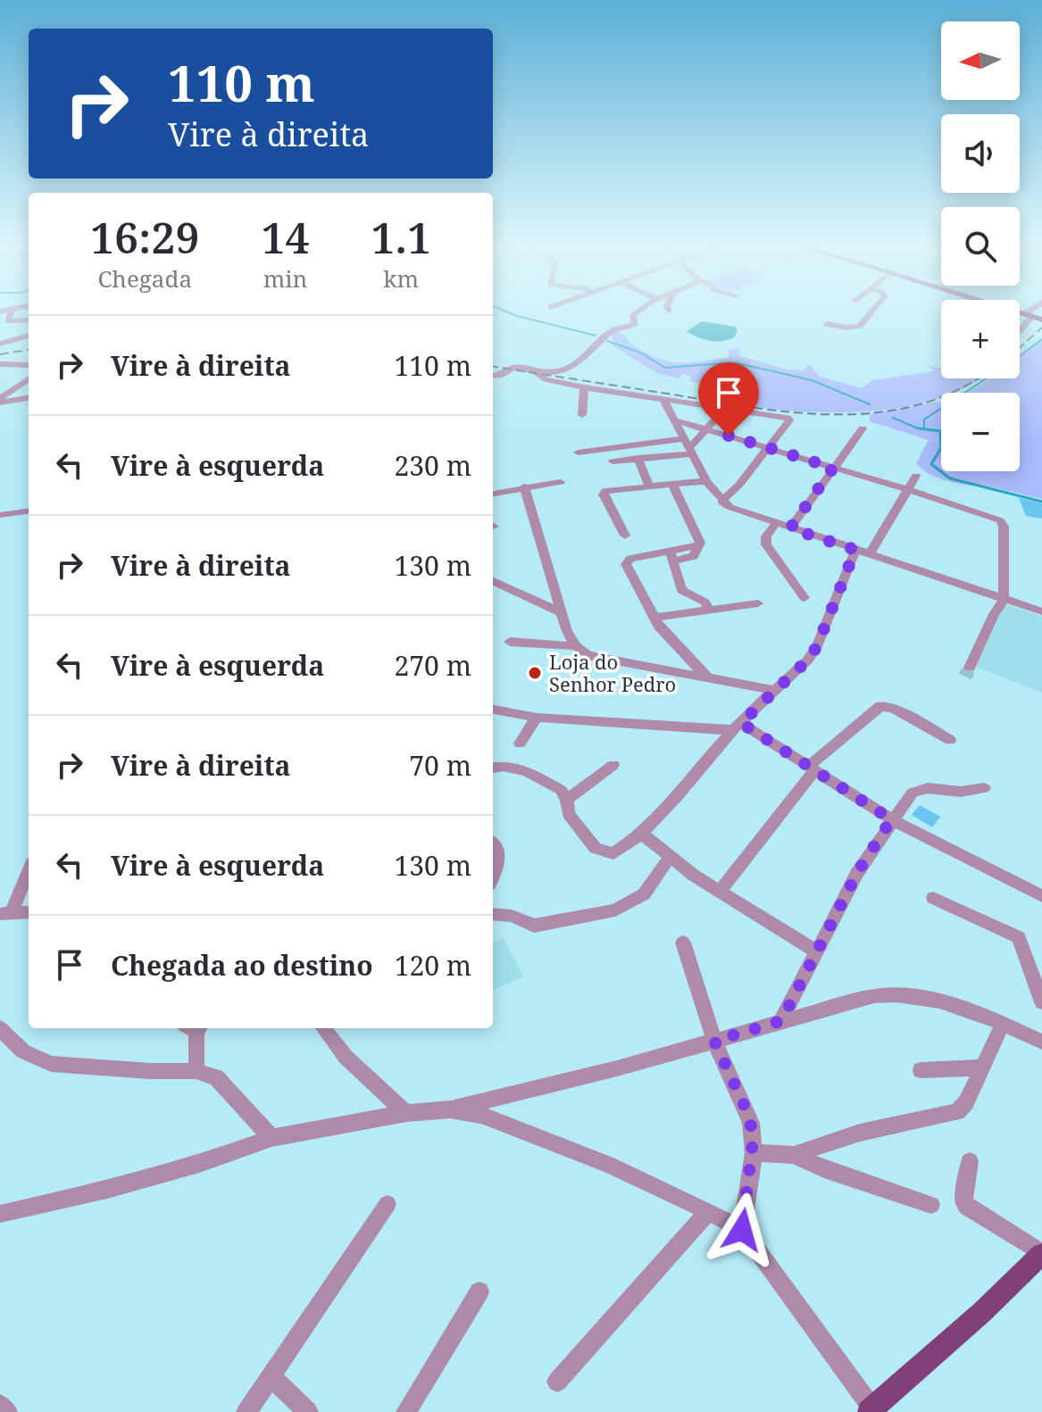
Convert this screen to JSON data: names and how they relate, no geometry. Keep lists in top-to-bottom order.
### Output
{
  "places": ["Loja do Senhor Pedro"],
  "north": "left",
  "page": {
    "map_buttons": ["+", "−"],
    "turn": ["110 m", "Vire à direita"],
    "eta": [
      "16:29",
      "Chegada",
      "14",
      "min",
      "1.1",
      "km"
    ],
    "list": [
      {
        "name": "Vire à direita",
        "value": "110 m"
      },
      {
        "name": "Vire à esquerda",
        "value": "230 m"
      },
      {
        "name": "Vire à direita",
        "value": "130 m"
      },
      {
        "name": "Vire à esquerda",
        "value": "270 m"
      },
      {
        "name": "Vire à direita",
        "value": "70 m"
      },
      {
        "name": "Vire à esquerda",
        "value": "130 m"
      },
      {
        "name": "Chegada ao destino",
        "value": "120 m"
      }
    ]
  }
}
